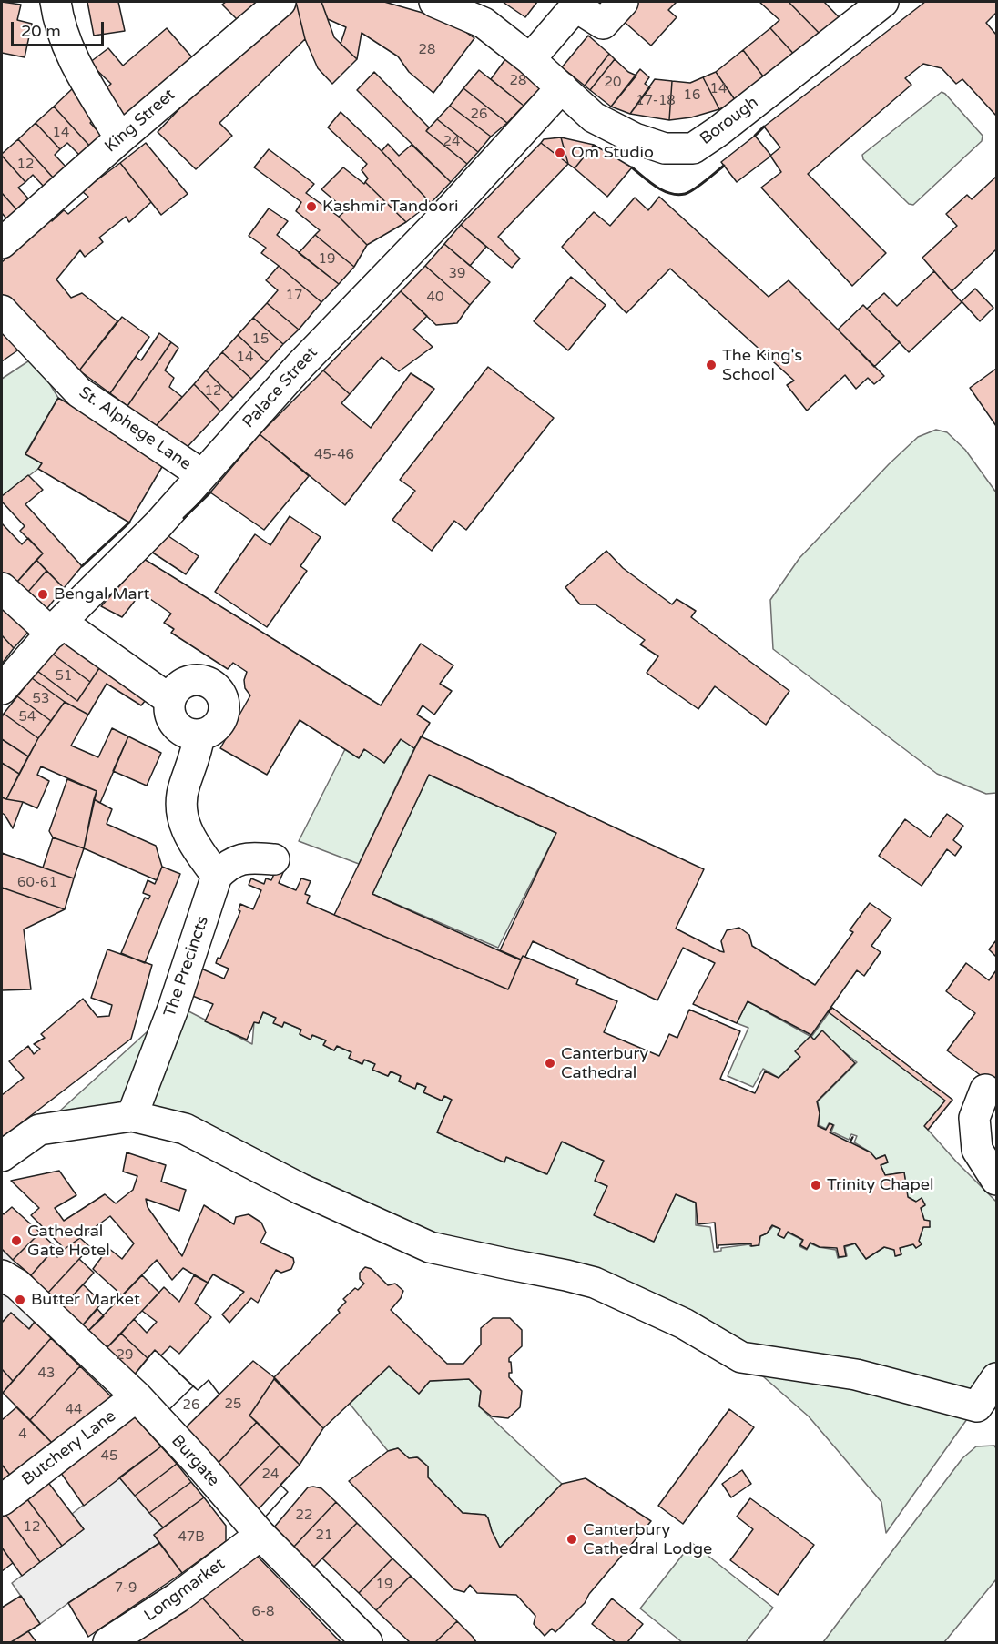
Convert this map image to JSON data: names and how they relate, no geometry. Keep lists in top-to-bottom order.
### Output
{
  "streets": {
    "street": [
      "King Street",
      "Borough",
      "Palace Street",
      "St. Alphege Lane",
      "The Precincts",
      "Butchery Lane",
      "Burgate",
      "Longmarket"
    ]
  },
  "crossings": [
    ["Borough", "Palace Street"],
    ["Palace Street", "St. Alphege Lane"],
    ["Butchery Lane", "Burgate"],
    ["Burgate", "Longmarket"]
  ],
  "places": [
    "Om Studio",
    "Kashmir Tandoori",
    "The King's School",
    "Bengal Mart",
    "Canterbury Cathedral",
    "Trinity Chapel",
    "Cathedral Gate Hotel",
    "Butter Market",
    "Canterbury Cathedral Lodge"
  ],
  "house_numbers": [
    "28",
    "28",
    "20",
    "14",
    "16",
    "17-18",
    "26",
    "14",
    "24",
    "12",
    "19",
    "39",
    "17",
    "40",
    "15",
    "14",
    "12",
    "45-46",
    "51",
    "53",
    "54",
    "60-61",
    "29",
    "43",
    "25",
    "26",
    "44",
    "4",
    "45",
    "24",
    "22",
    "12",
    "21",
    "47B",
    "19",
    "7-9",
    "6-8"
  ],
  "scale_bar": "20 m"
}
